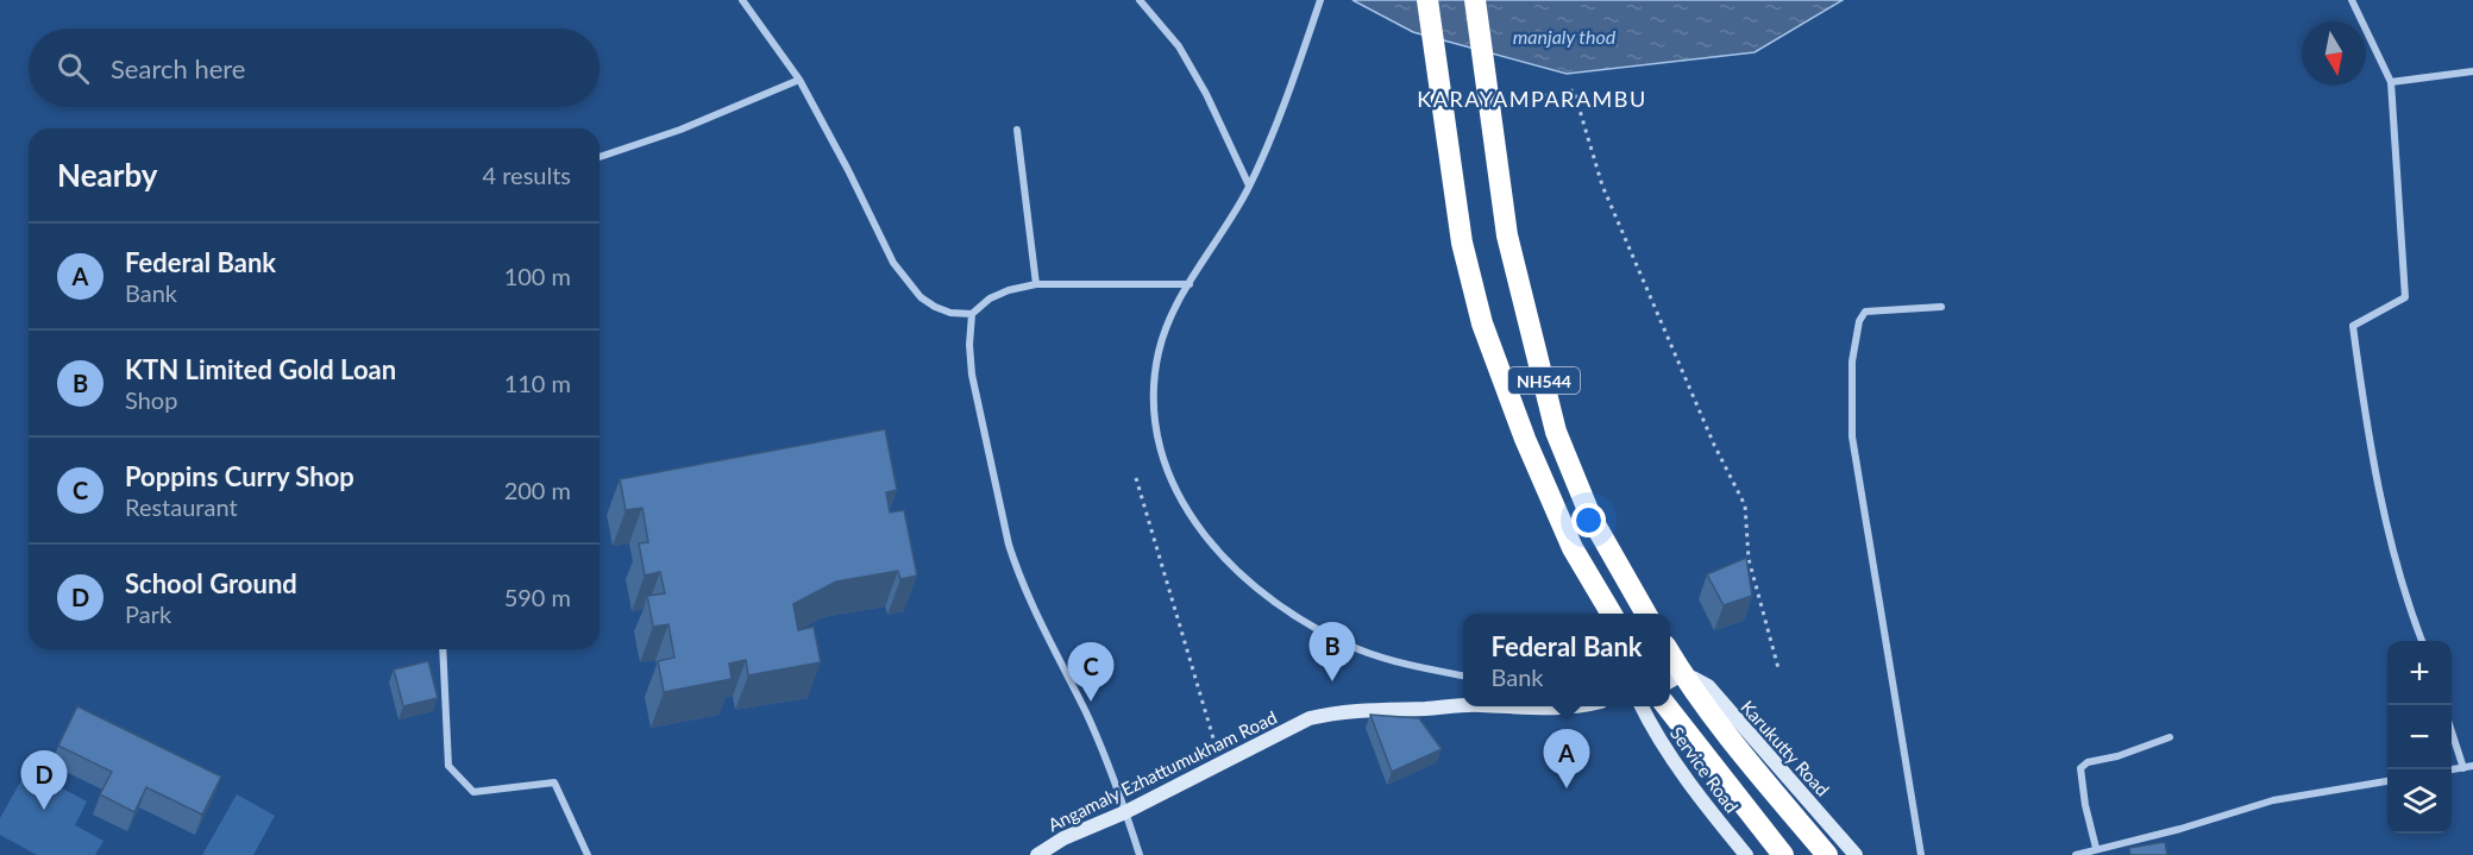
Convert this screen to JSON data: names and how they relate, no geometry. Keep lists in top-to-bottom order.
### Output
{
  "streets": {
    "highway": ["NH544"],
    "street": ["Karukutty Road", "Service Road", "Angamaly Ezhattumukham Road"]
  },
  "districts": ["KARAYAMPARAMBU"],
  "water": ["manjaly thod"],
  "north": "bottom",
  "page": {
    "search": "Search here",
    "heading": ["Nearby", "4 results"],
    "list": [
      {
        "mark": "A",
        "name": "Federal Bank",
        "note": "Bank",
        "value": "100 m"
      },
      {
        "mark": "B",
        "name": "KTN Limited Gold Loan",
        "note": "Shop",
        "value": "110 m"
      },
      {
        "mark": "C",
        "name": "Poppins Curry Shop",
        "note": "Restaurant",
        "value": "200 m"
      },
      {
        "mark": "D",
        "name": "School Ground",
        "note": "Park",
        "value": "590 m"
      }
    ],
    "popup": ["Federal Bank", "Bank"],
    "pins": [
      "B",
      "C",
      "A",
      "D"
    ],
    "map_buttons": ["+", "−"]
  }
}
